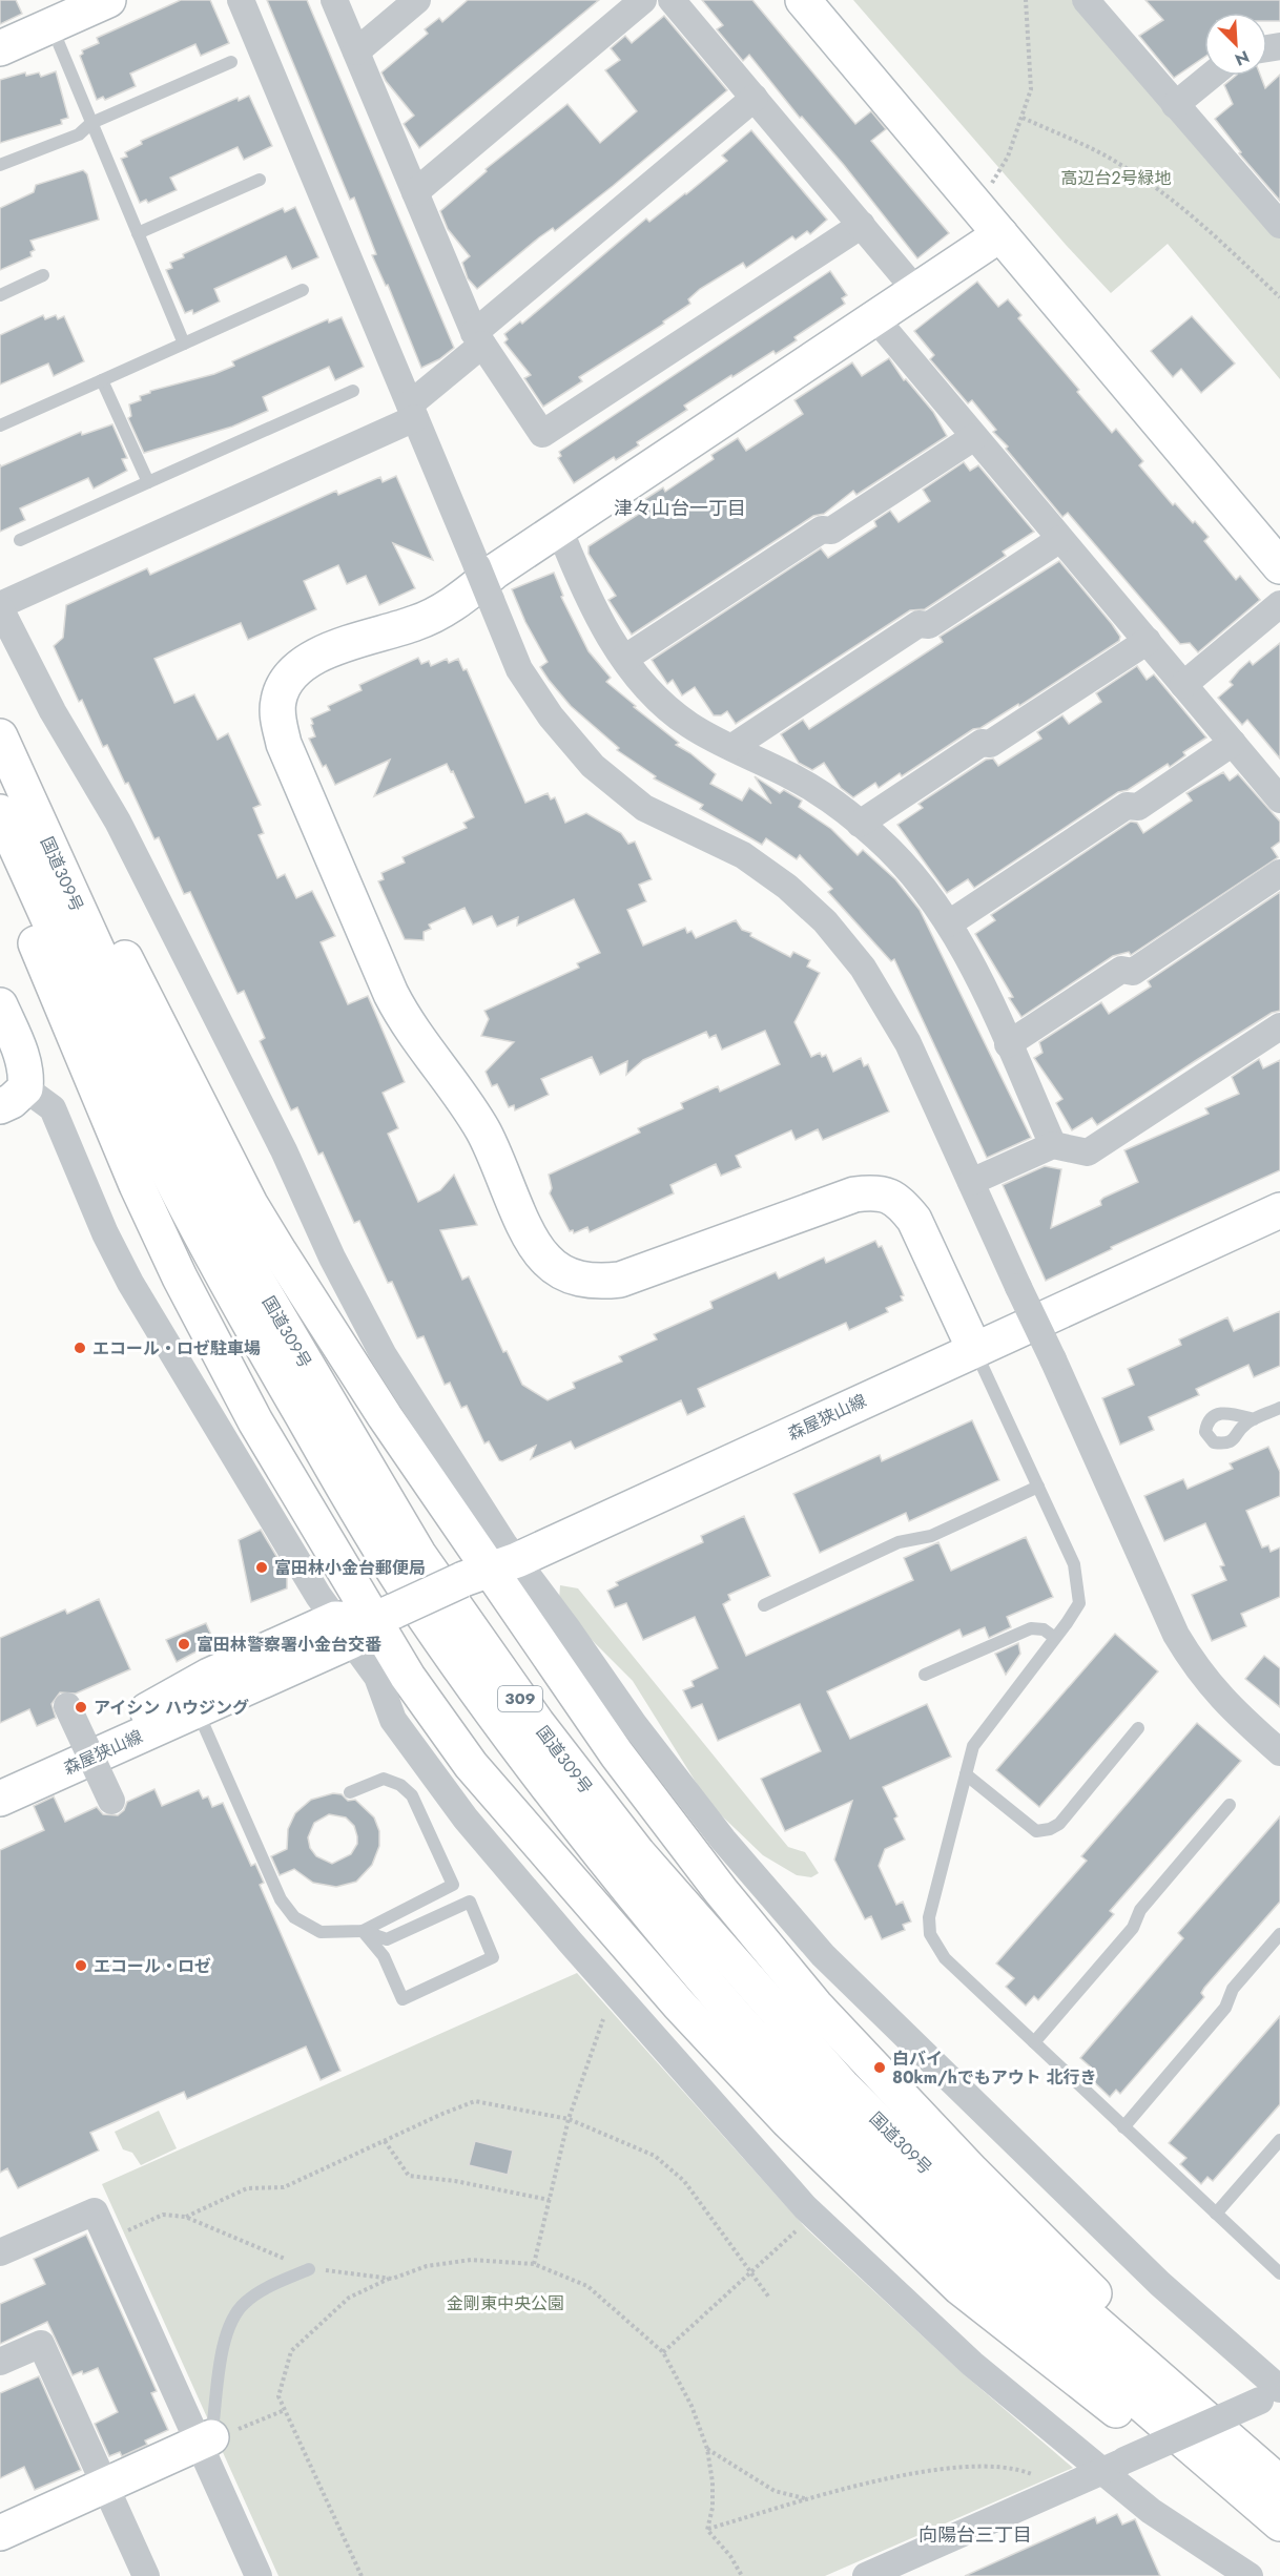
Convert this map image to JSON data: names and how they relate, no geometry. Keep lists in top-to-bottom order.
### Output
{
  "streets": {
    "main road": ["国道309号", "森屋狭山線", "309"]
  },
  "crossings": [
    ["国道309号", "309"],
    ["森屋狭山線", "309"]
  ],
  "districts": ["津々山台一丁目", "向陽台三丁目"],
  "parks": ["高辺台2号緑地", "金剛東中央公園"],
  "places": [
    "エコール・ロゼ駐車場",
    "富田林小金台郵便局",
    "富田林警察署小金台交番",
    "アイシン ハウジング",
    "エコール・ロゼ",
    "白バイ 80km/hでもアウト 北行き"
  ],
  "north": "bottom right"
}
